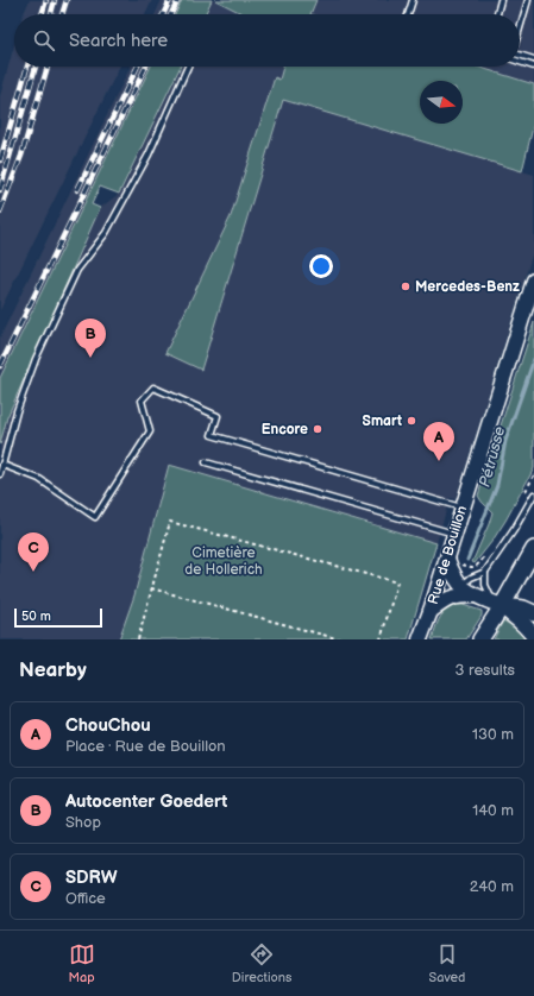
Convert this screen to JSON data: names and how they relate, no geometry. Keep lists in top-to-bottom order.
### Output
{
  "streets": {
    "street": ["Rue de Bouillon"]
  },
  "water": ["Pétrusse"],
  "parks": ["Cimetière de Hollerich"],
  "places": ["Mercedes-Benz", "Smart", "Encore"],
  "scale_bar": "50 m",
  "north": "right",
  "page": {
    "search": "Search here",
    "pins": ["B", "A", "C"],
    "scale": "50 m",
    "heading": ["Nearby", "3 results"],
    "list": [
      {
        "mark": "A",
        "name": "ChouChou",
        "note": "Place · Rue de Bouillon",
        "value": "130 m"
      },
      {
        "mark": "B",
        "name": "Autocenter Goedert",
        "note": "Shop",
        "value": "140 m"
      },
      {
        "mark": "C",
        "name": "SDRW",
        "note": "Office",
        "value": "240 m"
      }
    ],
    "nav": ["Map", "Directions", "Saved"]
  }
}
